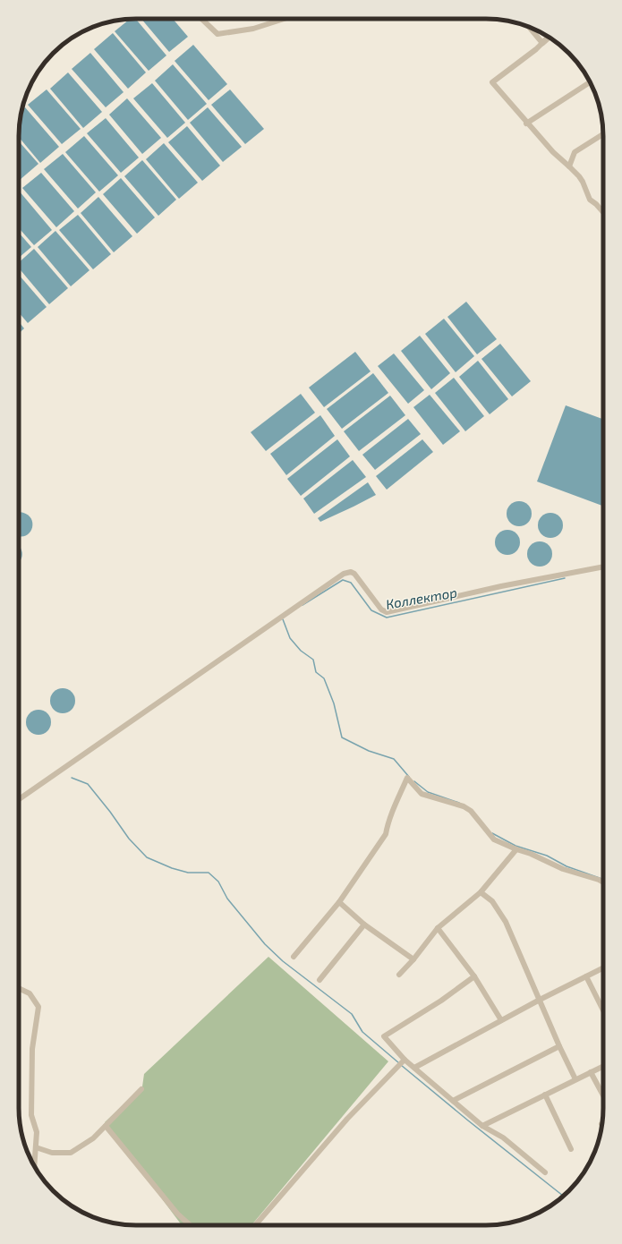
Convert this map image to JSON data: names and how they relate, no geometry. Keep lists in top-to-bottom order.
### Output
{
  "water": ["Коллектор"]
}
